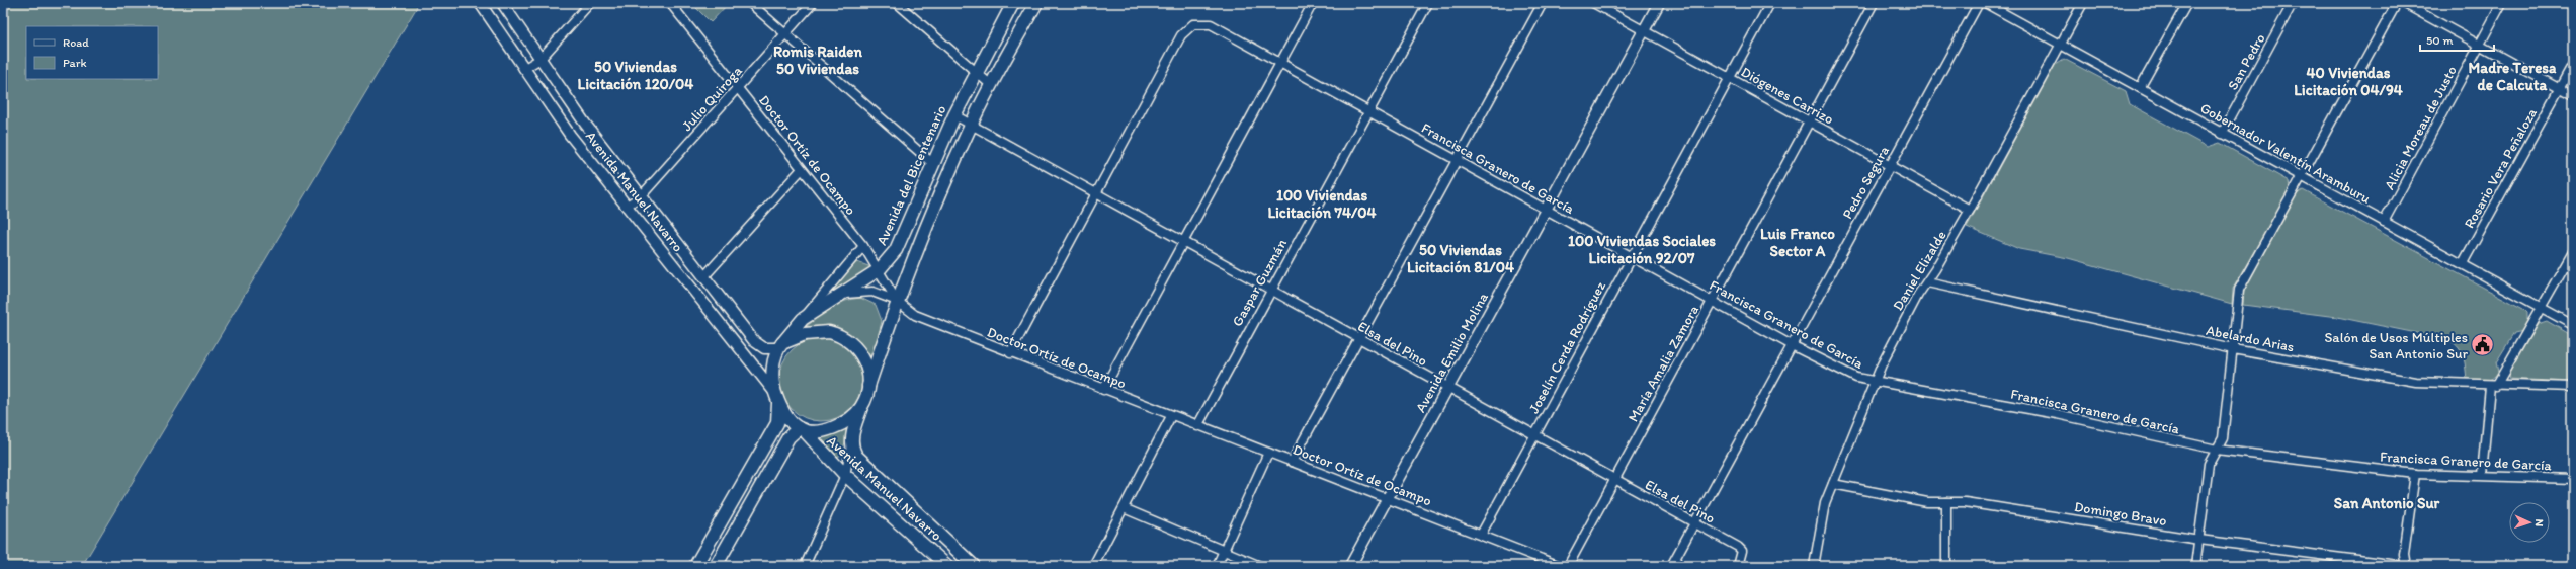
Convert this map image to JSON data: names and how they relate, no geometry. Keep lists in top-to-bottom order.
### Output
{
  "streets": {
    "main road": ["Avenida del Bicentenario", "Avenida Manuel Navarro"],
    "street": [
      "San Pedro",
      "Diógenes Carrizo",
      "Julio Quiroga",
      "Alicia Moreau de Justo",
      "Gobernador Valentín Aramburu",
      "Doctor Ortíz de Ocampo",
      "Francisca Granero de García",
      "Rosario Vera Peñaloza",
      "Pedro Segura",
      "Daniel Elizalde",
      "Gaspar Guzmán",
      "Abelardo Arias",
      "Elsa del Pino",
      "Joselín Cerda Rodríguez",
      "Avenida Emilio Molina",
      "María Amalia Zamora",
      "Domingo Bravo"
    ]
  },
  "crossings": [
    ["San Pedro", "Gobernador Valentín Aramburu"],
    ["Diógenes Carrizo", "Pedro Segura"],
    ["Diógenes Carrizo", "Daniel Elizalde"],
    ["Diógenes Carrizo", "Joselín Cerda Rodríguez"],
    ["Diógenes Carrizo", "Avenida Emilio Molina"],
    ["Diógenes Carrizo", "María Amalia Zamora"],
    ["Julio Quiroga", "Doctor Ortíz de Ocampo"],
    ["Julio Quiroga", "Avenida Manuel Navarro"],
    ["Alicia Moreau de Justo", "Gobernador Valentín Aramburu"],
    ["Gobernador Valentín Aramburu", "Rosario Vera Peñaloza"],
    ["Gobernador Valentín Aramburu", "Daniel Elizalde"],
    ["Doctor Ortíz de Ocampo", "Avenida del Bicentenario"],
    ["Doctor Ortíz de Ocampo", "Gaspar Guzmán"],
    ["Doctor Ortíz de Ocampo", "Joselín Cerda Rodríguez"],
    ["Doctor Ortíz de Ocampo", "Avenida Emilio Molina"],
    ["Francisca Granero de García", "Pedro Segura"],
    ["Francisca Granero de García", "Daniel Elizalde"],
    ["Francisca Granero de García", "Gaspar Guzmán"],
    ["Francisca Granero de García", "Elsa del Pino"],
    ["Francisca Granero de García", "Joselín Cerda Rodríguez"],
    ["Francisca Granero de García", "Avenida Emilio Molina"],
    ["Francisca Granero de García", "María Amalia Zamora"],
    ["Avenida del Bicentenario", "Avenida Manuel Navarro"],
    ["Avenida del Bicentenario", "Elsa del Pino"],
    ["Pedro Segura", "Elsa del Pino"],
    ["Daniel Elizalde", "Abelardo Arias"],
    ["Daniel Elizalde", "Domingo Bravo"],
    ["Gaspar Guzmán", "Elsa del Pino"],
    ["Elsa del Pino", "Joselín Cerda Rodríguez"],
    ["Elsa del Pino", "Avenida Emilio Molina"],
    ["Elsa del Pino", "María Amalia Zamora"]
  ],
  "districts": [
    "Romis Raiden 50 Viviendas",
    "50 Viviendas Licitación 120/04",
    "Madre Teresa de Calcuta",
    "40 Viviendas Licitación 04/94",
    "100 Viviendas Licitación 74/04",
    "Luis Franco Sector A",
    "100 Viviendas Sociales Licitación 92/07",
    "50 Viviendas Licitación 81/04",
    "San Antonio Sur"
  ],
  "places": {
    "public building": ["Salón de Usos Múltiples San Antonio Sur"]
  },
  "legend": ["Road", "Park"],
  "scale_bar": "50 m",
  "north": "right"
}
